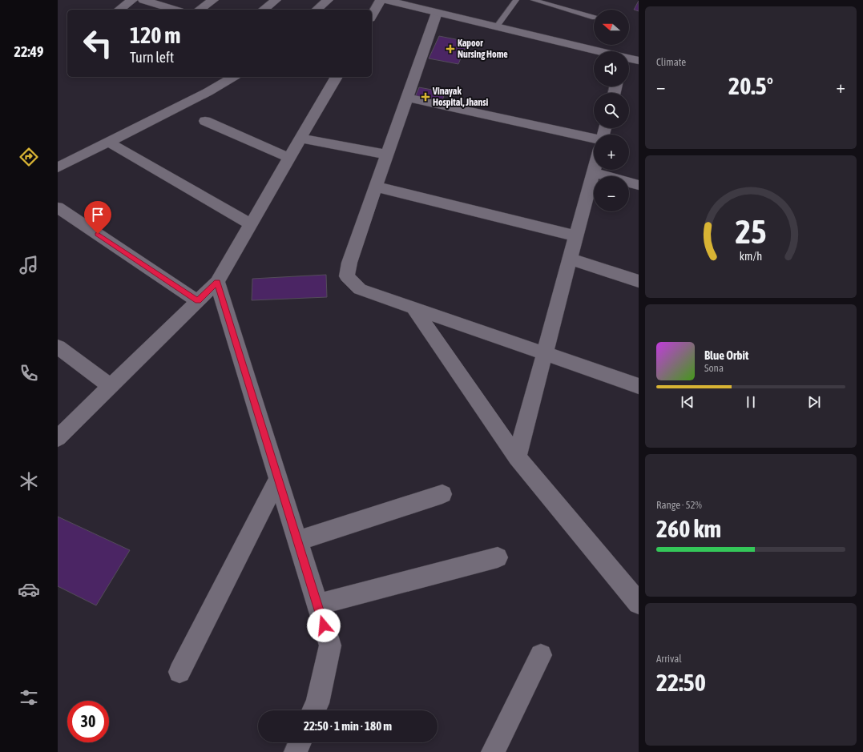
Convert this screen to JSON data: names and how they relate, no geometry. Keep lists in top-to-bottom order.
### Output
{
  "places": {
    "health": ["Kapoor Nursing Home", "Vinayak Hospital, Jhansi"]
  },
  "north": "left",
  "page": {
    "tabs": "22:49",
    "tile": [
      "Climate",
      ["Range · 52%", "260 km"],
      ["Arrival", "22:50"]
    ],
    "map_buttons": ["+", "−"],
    "turn": ["120 m", "Turn left"],
    "heat": ["−", "20.5°", "+"],
    "song": ["Blue Orbit", "Sona"],
    "limit": "30",
    "trip": "22:50 · 1 min · 180 m",
    "gauge": ["25", "km/h"]
  }
}
